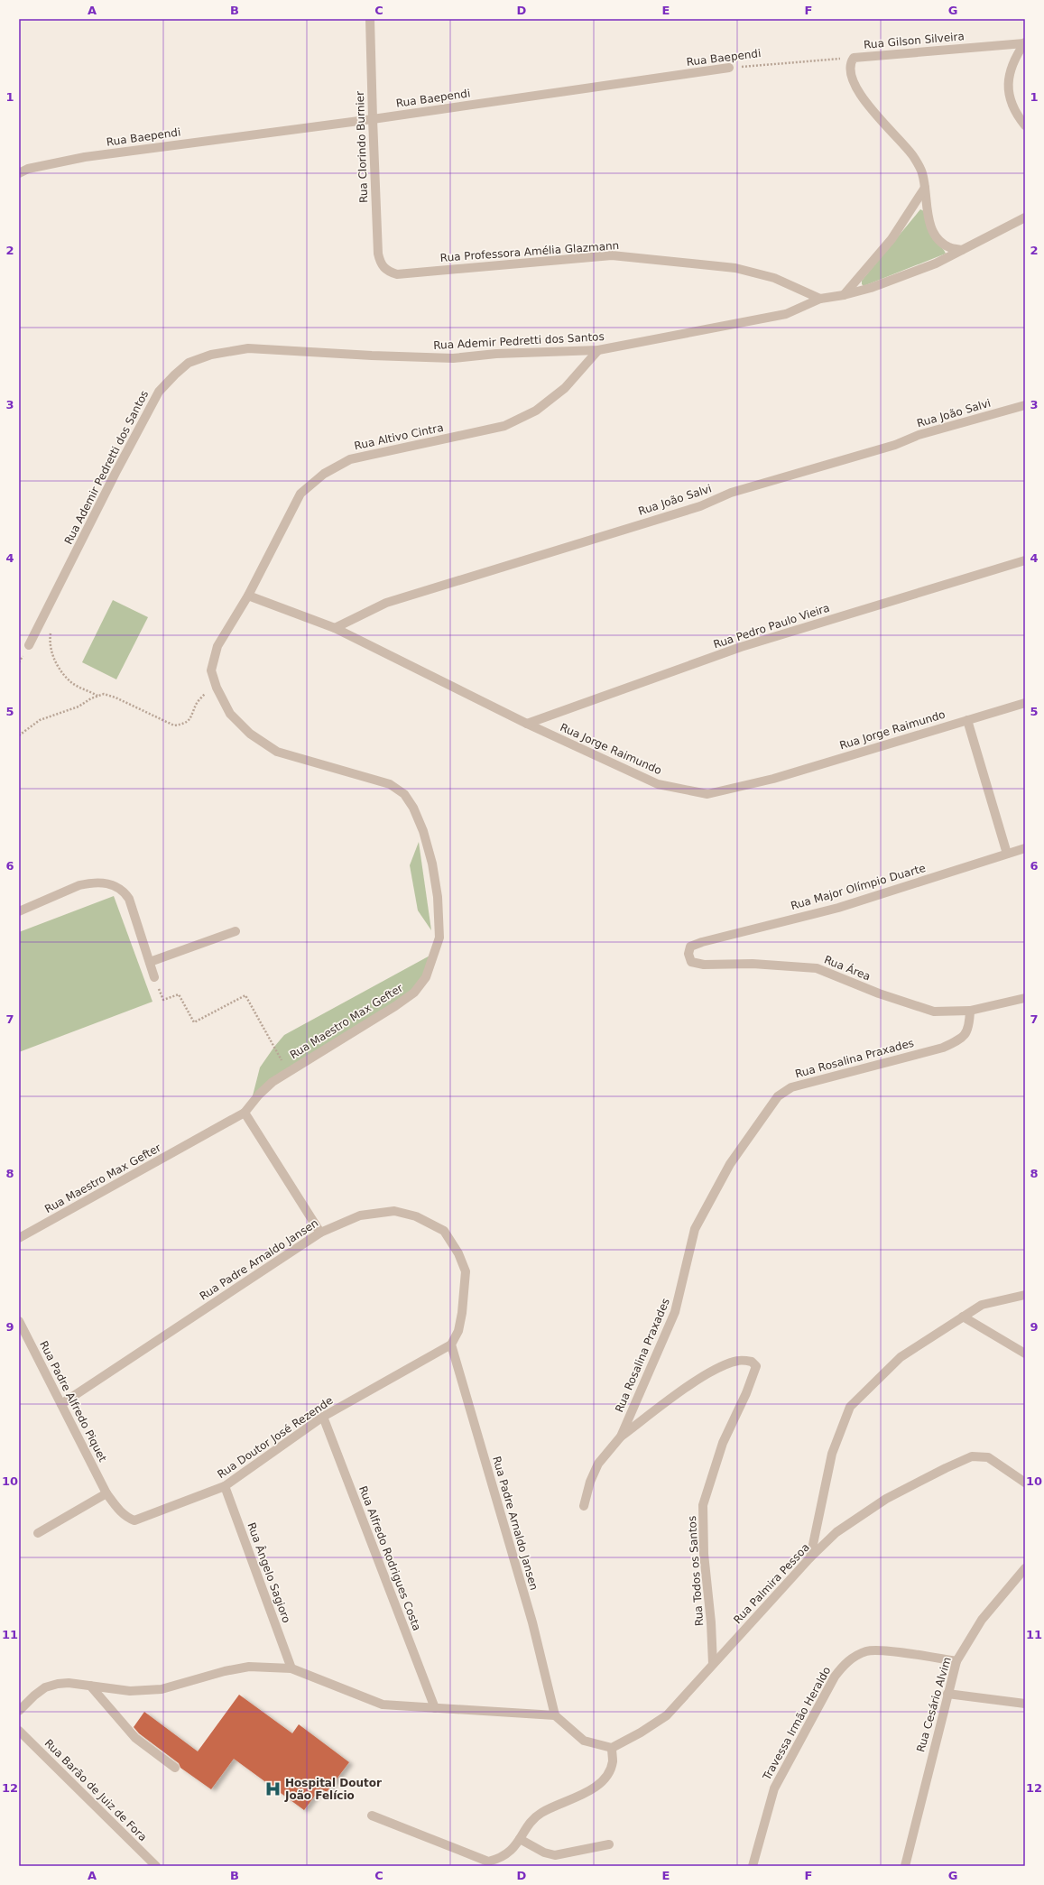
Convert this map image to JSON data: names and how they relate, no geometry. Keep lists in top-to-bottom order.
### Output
{
  "streets": {
    "street": [
      "Rua Gilson Silveira",
      "Rua Baependi",
      "Rua Clorindo Burnier",
      "Rua Professora Amélia Glazmann",
      "Rua Ademir Pedretti dos Santos",
      "Rua João Salvi",
      "Rua Altivo Cintra",
      "Rua Pedro Paulo Vieira",
      "Rua Jorge Raimundo",
      "Rua Major Olímpio Duarte",
      "Rua Área",
      "Rua Maestro Max Gefter",
      "Rua Rosalina Praxades",
      "Rua Padre Arnaldo Jansen",
      "Rua Padre Alfredo Piquet",
      "Rua Doutor José Rezende",
      "Rua Alfredo Rodrigues Costa",
      "Rua Todos os Santos",
      "Rua Ângelo Sagioro",
      "Rua Palmira Pessoa",
      "Rua Cesário Alvim",
      "Travessa Irmão Heraldo",
      "Rua Barão de Juiz de Fora"
    ]
  },
  "crossings": [
    ["Rua Gilson Silveira", "Rua Baependi"],
    ["Rua Gilson Silveira", "Rua Ademir Pedretti dos Santos"],
    ["Rua Baependi", "Rua Clorindo Burnier"],
    ["Rua Clorindo Burnier", "Rua Professora Amélia Glazmann"],
    ["Rua Professora Amélia Glazmann", "Rua Ademir Pedretti dos Santos"],
    ["Rua Ademir Pedretti dos Santos", "Rua Altivo Cintra"],
    ["Rua João Salvi", "Rua Jorge Raimundo"],
    ["Rua Altivo Cintra", "Rua Jorge Raimundo"],
    ["Rua Altivo Cintra", "Rua Maestro Max Gefter"],
    ["Rua Pedro Paulo Vieira", "Rua Jorge Raimundo"],
    ["Rua Jorge Raimundo", "Rua Maestro Max Gefter"],
    ["Rua Major Olímpio Duarte", "Rua Área"],
    ["Rua Área", "Rua Rosalina Praxades"],
    ["Rua Rosalina Praxades", "Rua Todos os Santos"],
    ["Rua Padre Arnaldo Jansen", "Rua Padre Alfredo Piquet"],
    ["Rua Padre Arnaldo Jansen", "Rua Doutor José Rezende"],
    ["Rua Padre Alfredo Piquet", "Rua Doutor José Rezende"],
    ["Rua Doutor José Rezende", "Rua Alfredo Rodrigues Costa"],
    ["Rua Doutor José Rezende", "Rua Ângelo Sagioro"],
    ["Rua Todos os Santos", "Rua Palmira Pessoa"],
    ["Rua Cesário Alvim", "Travessa Irmão Heraldo"]
  ],
  "places": {
    "hospital": ["Hospital Doutor João Felício"]
  },
  "grid": {
    "columns": [
      "A",
      "B",
      "C",
      "D",
      "E",
      "F",
      "G"
    ],
    "rows": [
      "1",
      "2",
      "3",
      "4",
      "5",
      "6",
      "7",
      "8",
      "9",
      "10",
      "11",
      "12"
    ]
  }
}
